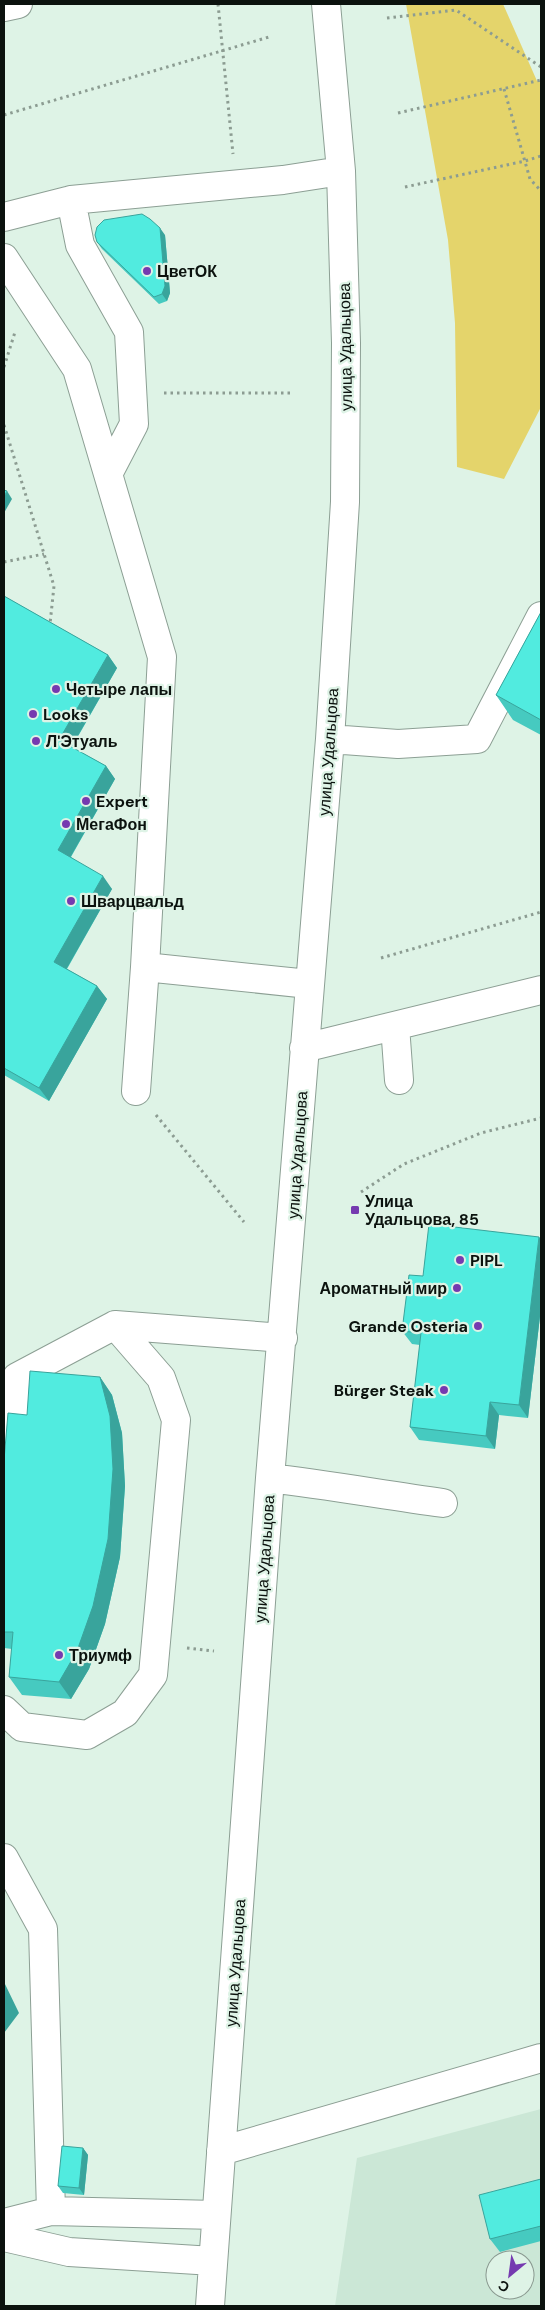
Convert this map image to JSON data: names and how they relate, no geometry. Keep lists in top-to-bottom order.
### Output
{
  "streets": {
    "street": ["улица Удальцова"]
  },
  "places": {
    "other": [
      "ЦветОК",
      "Четыре лапы",
      "Looks",
      "Л'Этуаль",
      "Expert",
      "МегаФон",
      "Шварцвальд",
      "PIPL",
      "Ароматный мир",
      "Grande Osteria",
      "Bürger Steak",
      "Триумф"
    ],
    "transit": ["Улица Удальцова, 85"]
  },
  "north": "bottom left"
}
